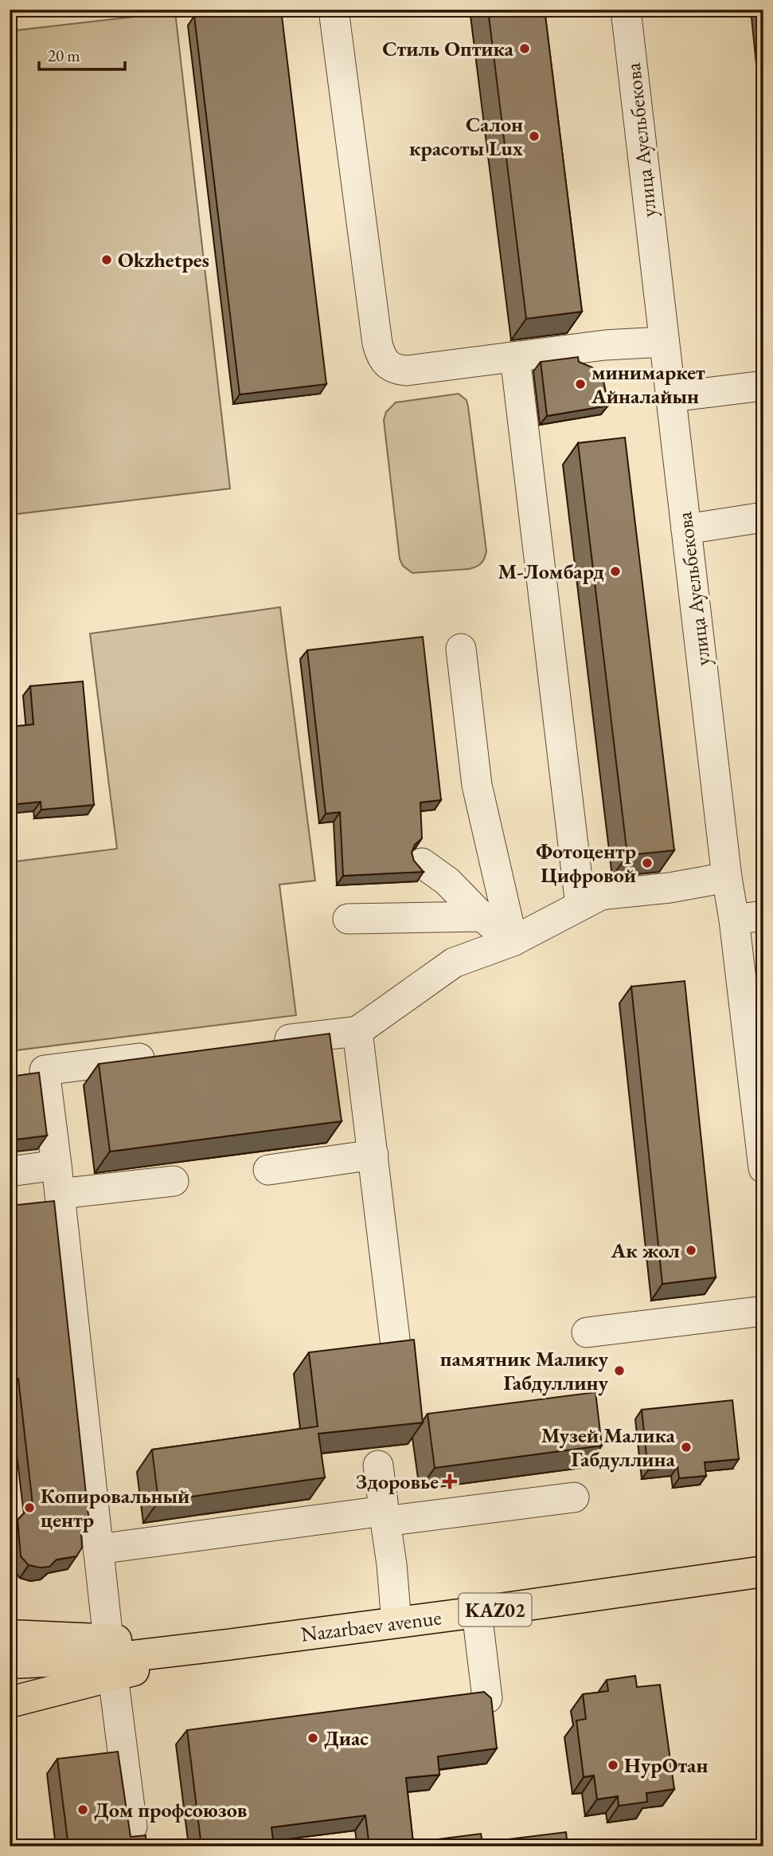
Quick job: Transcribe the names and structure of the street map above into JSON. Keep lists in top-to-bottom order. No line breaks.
{"streets":{"highway":["KАZ02","Nazarbaev avenue"],"street":["улица Ауельбекова"]},"places":{"other":["Стиль Оптика","Салон красоты Lux","Okzhetpes","минимаркет Айналайын","М-Ломбард","Фотоцентр Цифровой","Ак жол","памятник Малику Габдуллину","Музей Малика Габдуллина","Копировальный центр","Диас","НурОтан","Дом профсоюзов"],"health":["Здоровье"]},"scale_bar":"20 m"}
